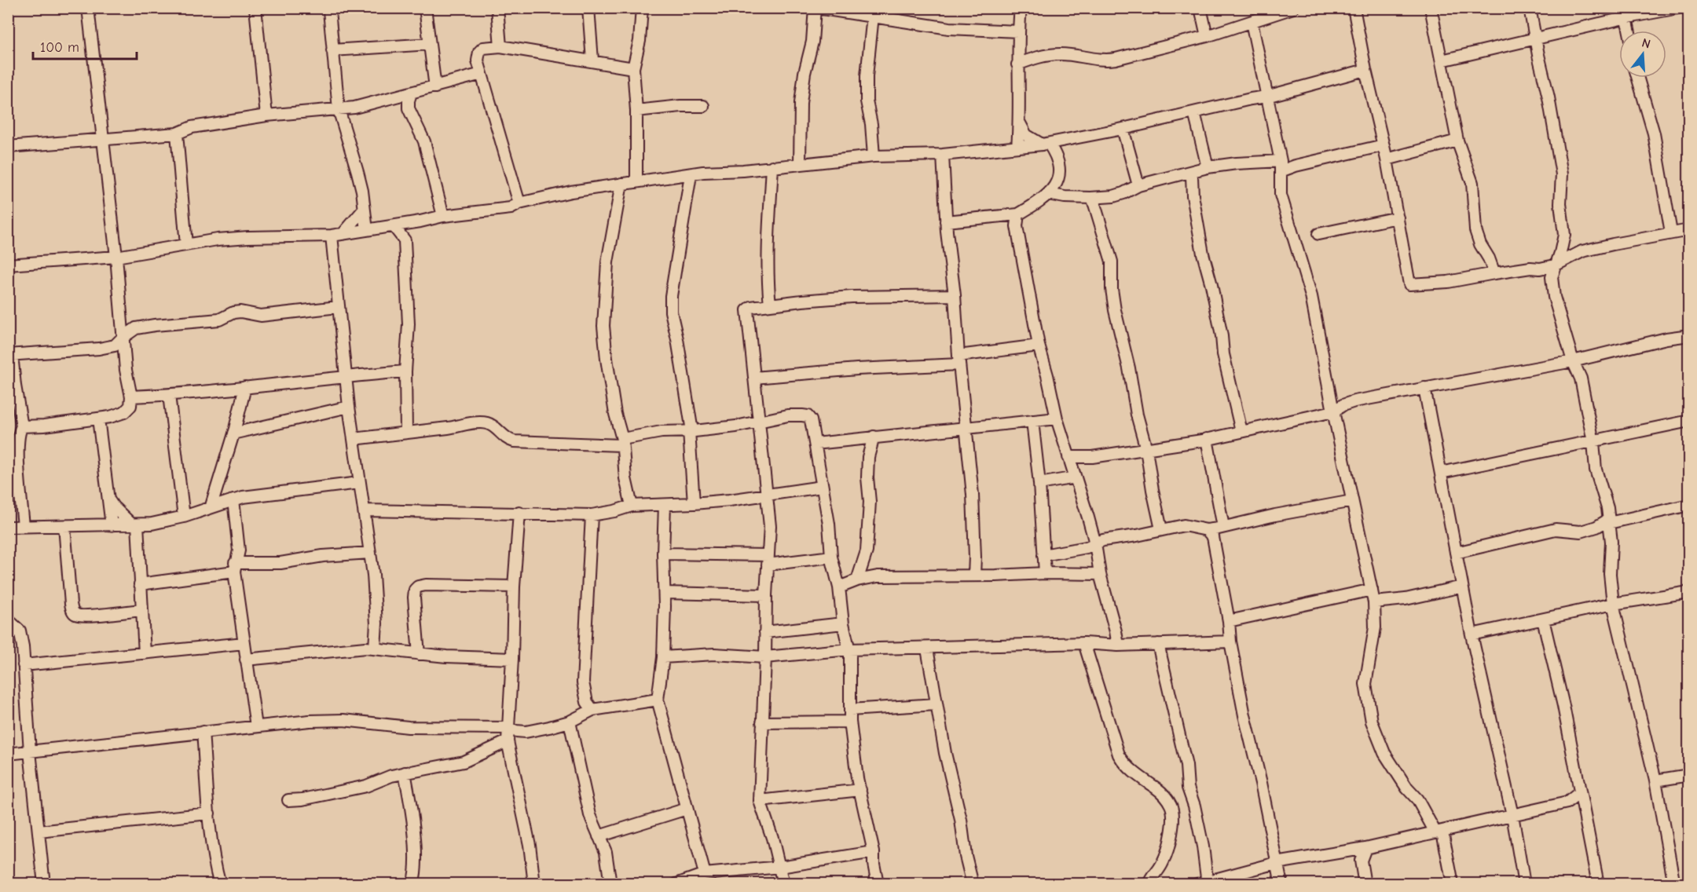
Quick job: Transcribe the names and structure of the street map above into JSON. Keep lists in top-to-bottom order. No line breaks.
{"scale_bar":"100 m","north":"top"}
